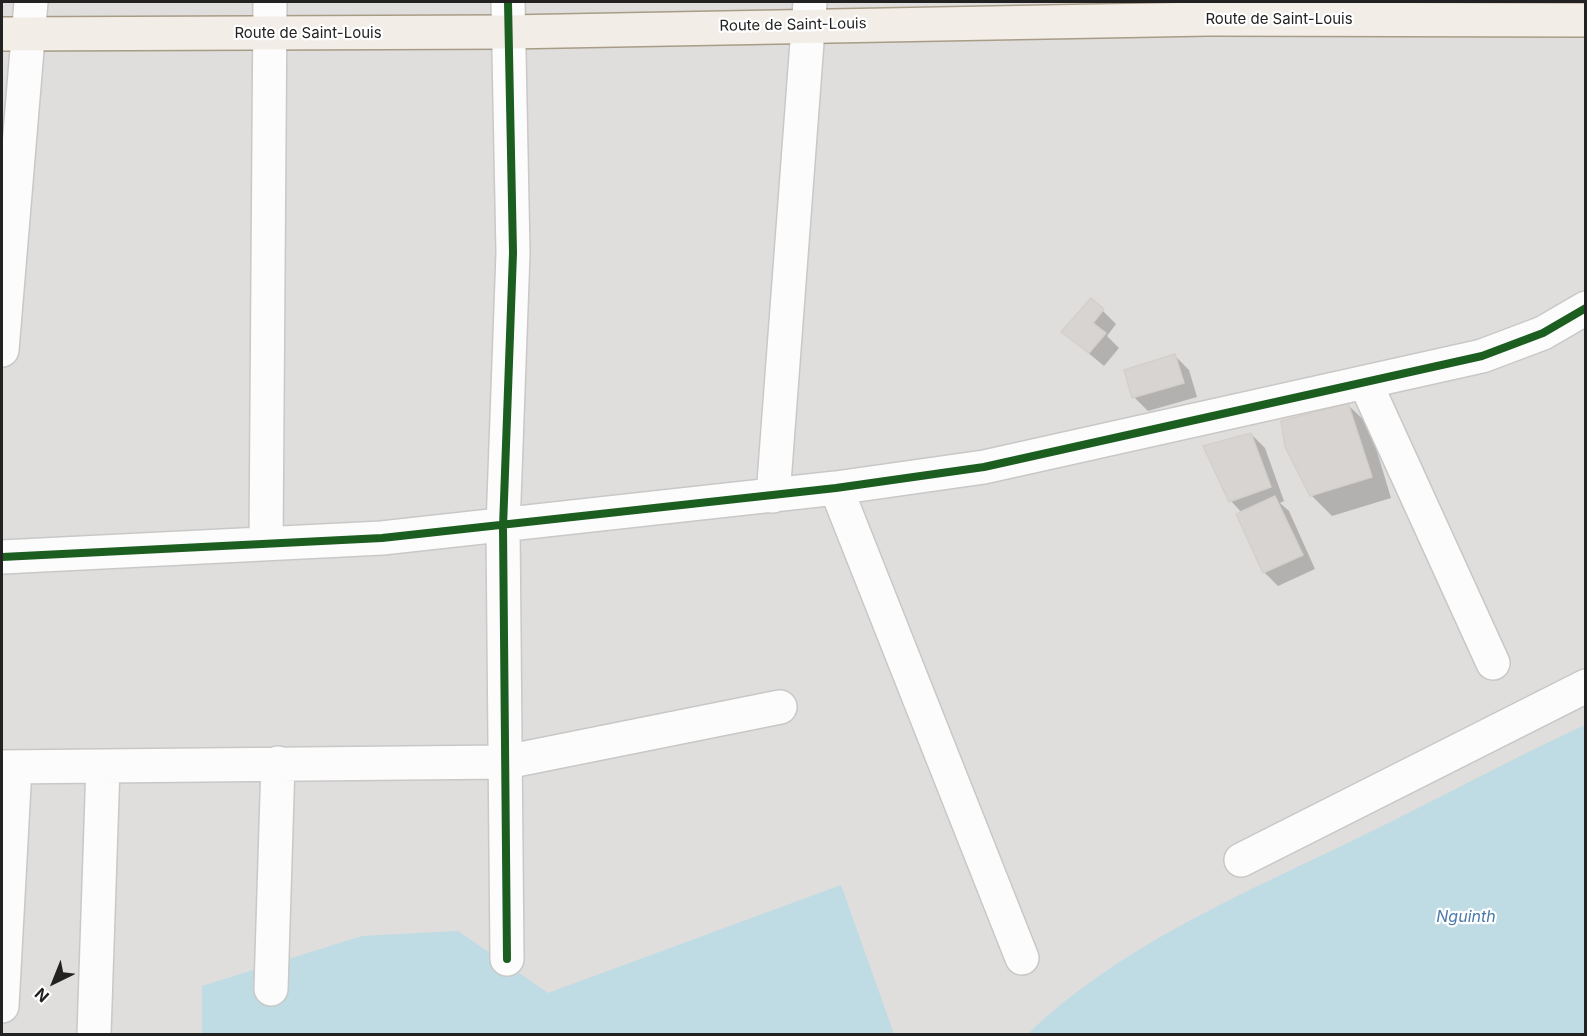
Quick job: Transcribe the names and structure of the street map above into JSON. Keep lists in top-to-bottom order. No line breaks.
{"streets":{"main road":["Route de Saint-Louis"]},"water":["Nguinth"],"north":"bottom left"}
